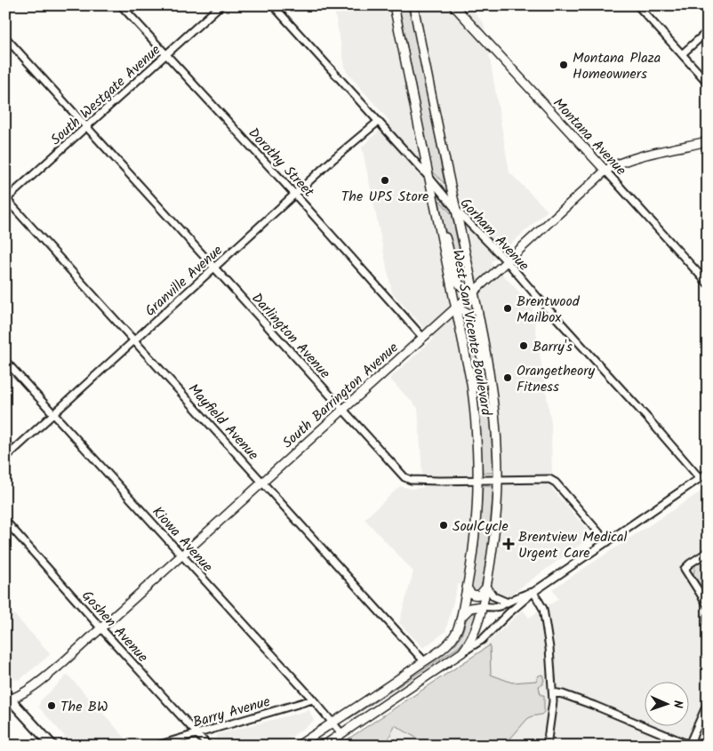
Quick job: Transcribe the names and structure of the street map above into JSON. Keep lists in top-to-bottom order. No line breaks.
{"streets":{"main road":["Montana Avenue","West San Vicente Boulevard","South Barrington Avenue"],"street":["South Westgate Avenue","Dorothy Street","Gorham Avenue","Granville Avenue","Darlington Avenue","Mayfield Avenue","Kiowa Avenue","Goshen Avenue","Barry Avenue"]},"crossings":[["South Westgate Avenue","Dorothy Street"],["South Westgate Avenue","Darlington Avenue"],["South Westgate Avenue","Mayfield Avenue"],["Montana Avenue","South Barrington Avenue"],["Dorothy Street","Granville Avenue"],["Dorothy Street","South Barrington Avenue"],["Gorham Avenue","Granville Avenue"],["Gorham Avenue","West San Vicente Boulevard"],["Gorham Avenue","South Barrington Avenue"],["Granville Avenue","Darlington Avenue"],["Granville Avenue","Mayfield Avenue"],["Granville Avenue","Kiowa Avenue"],["West San Vicente Boulevard","Darlington Avenue"],["West San Vicente Boulevard","South Barrington Avenue"],["West San Vicente Boulevard","Mayfield Avenue"],["West San Vicente Boulevard","Kiowa Avenue"],["Darlington Avenue","South Barrington Avenue"],["South Barrington Avenue","Mayfield Avenue"],["South Barrington Avenue","Kiowa Avenue"],["South Barrington Avenue","Goshen Avenue"],["Kiowa Avenue","Barry Avenue"],["Goshen Avenue","Barry Avenue"]],"places":{"other":["Montana Plaza Homeowners","The UPS Store","Brentwood Mailbox","Barry's","Orangetheory Fitness","SoulCycle","The BW"],"health":["Brentview Medical Urgent Care"]},"north":"right"}
